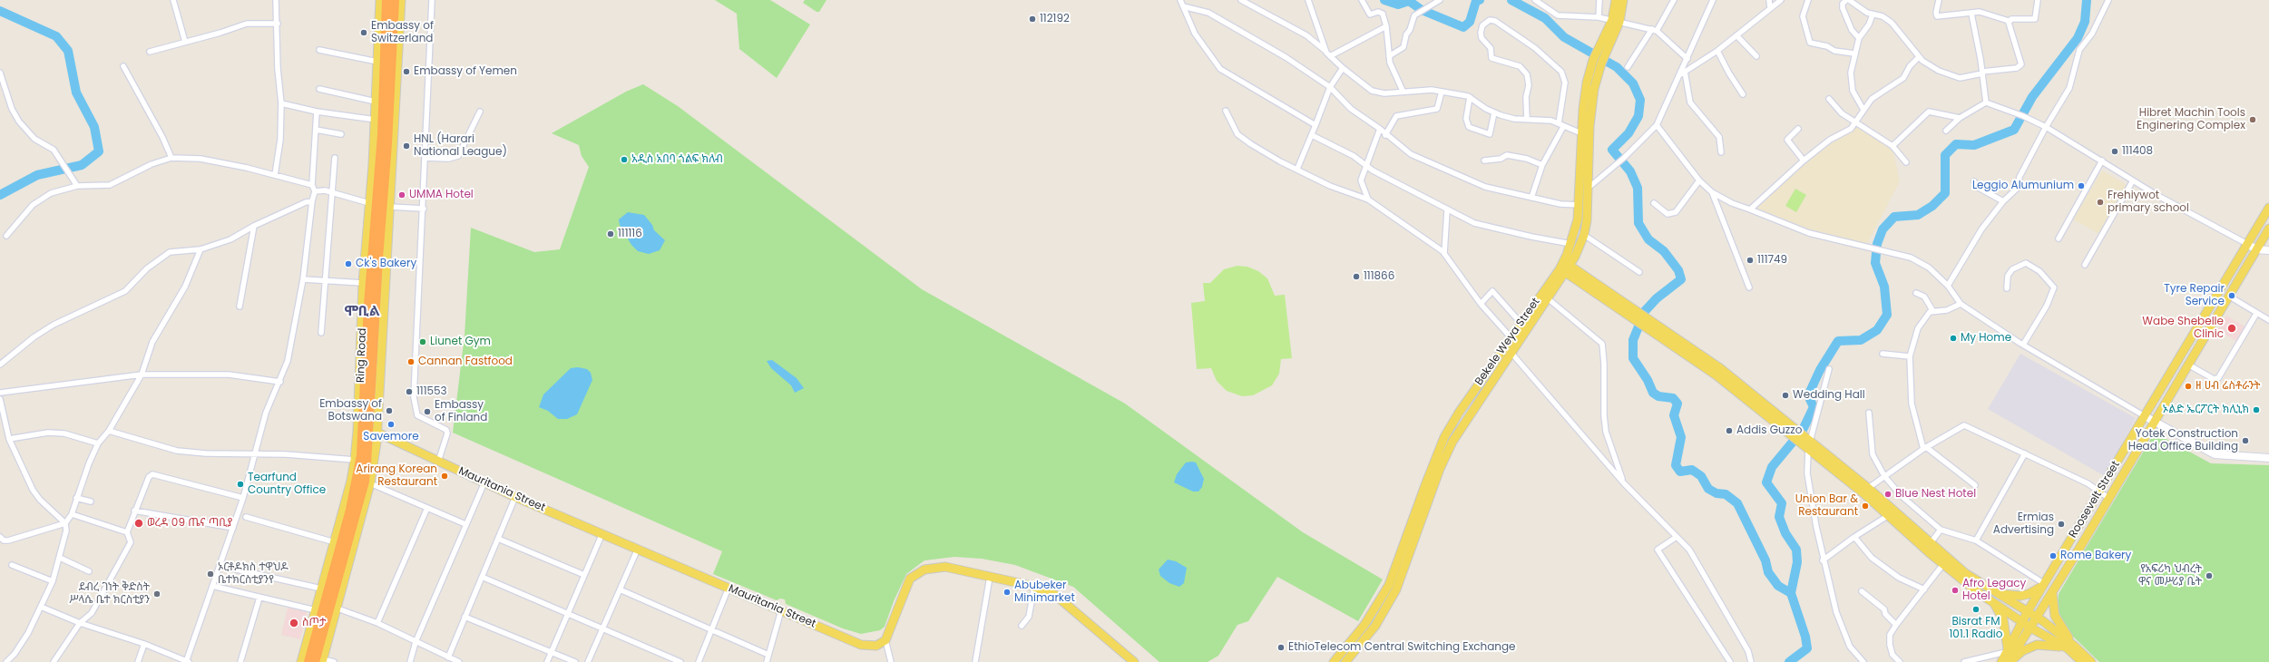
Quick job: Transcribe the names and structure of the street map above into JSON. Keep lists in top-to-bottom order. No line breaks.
{"streets":{"highway":["Ring Road"],"main road":["Bekele Weya Street","Mauritania Street","Roosevelt Street"]},"crossings":[["Ring Road","Mauritania Street"]],"districts":["ሞቢል"],"places":["112192","Embassy of Switzerland","Embassy of Yemen","Hibret Machin Tools Enginering Complex","HNL (Harari National League)","111408","አዲስ አበባ ጎልፍ ክለብ","Leggio Alumunium","UMMA Hotel","Frehiywot primary school","111116","111749","Ck's Bakery","111866","Tyre Repair Service","Wabe Shebelle Clinic","My Home","Liunet Gym","Cannan Fastfood","ዘ ሀብ ሬስቶራንት","111553","Wedding Hall","ኦልድ ኤርፖርት ክሊኒክ","Embassy of Botswana","Embassy of Finland","Savemore","Addis Guzzo","Yotek Construction Head Office Building","Arirang Korean Restaurant","Tearfund Country Office","Blue Nest Hotel","Union Bar & Restaurant","ወረዳ 09 ጤና ጣቢያ","Ermias Advertising","Rome Bakery","ኦርቶዶክስ ተዋህዶ ቤተክርስቲያንየ","የአፍሪካ ህብረት ዋና መሥሪያ ቤት","Afro Legacy Hotel","Abubeker Minimarket","ደብረ ገነት ቅድስት ሥላሴ ቤተ ክርስቲያን","Bisrat FM 101.1 Radio","ስጦታ","EthioTelecom Central Switching Exchange"]}
